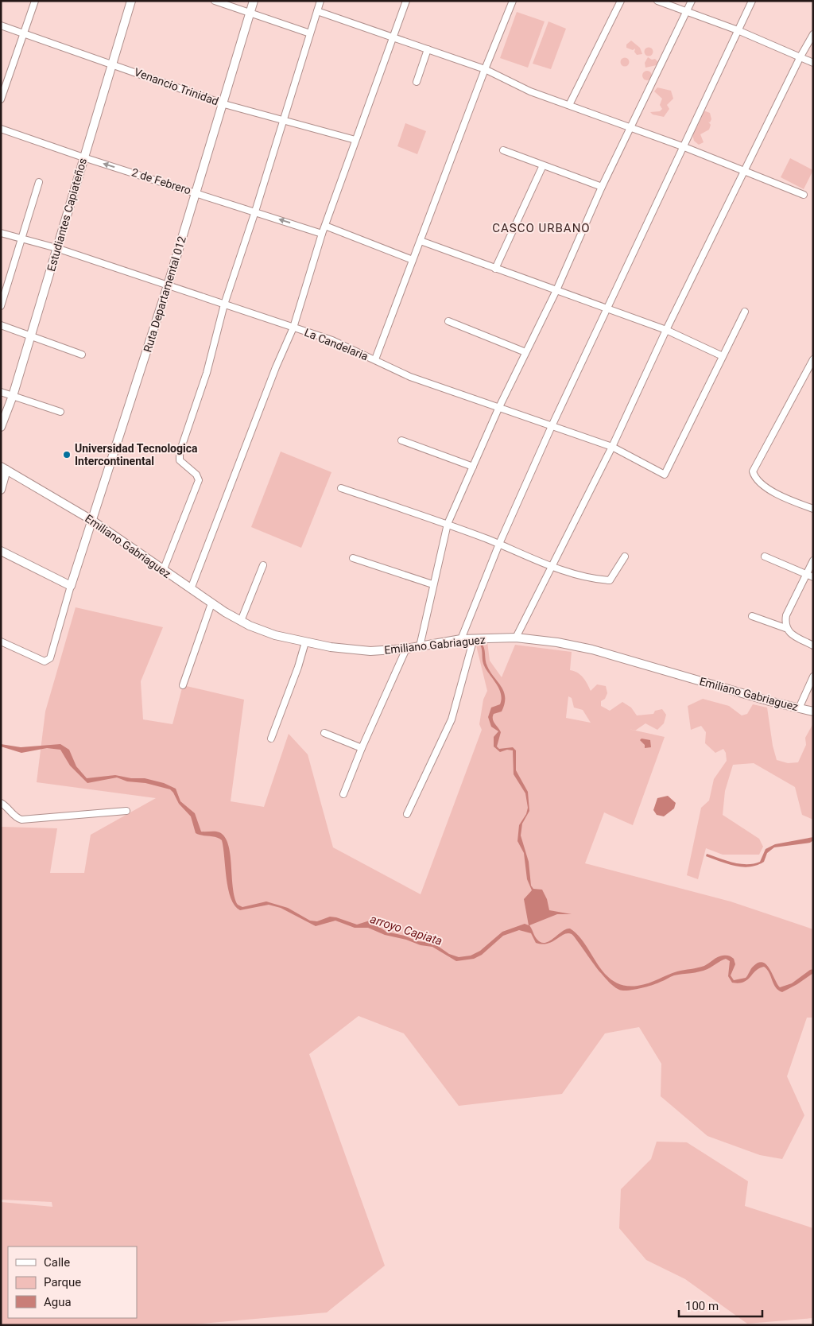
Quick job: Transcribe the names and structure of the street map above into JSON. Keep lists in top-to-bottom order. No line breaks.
{"streets":{"main road":["Estudiantes Capiateños","Ruta Departamental 012","Emiliano Gabriaguez"],"street":["Venancio Trinidad","2 de Febrero","La Candelaria"]},"crossings":[["Venancio Trinidad","Estudiantes Capiateños"],["Venancio Trinidad","Ruta Departamental 012"],["2 de Febrero","Estudiantes Capiateños"],["2 de Febrero","Ruta Departamental 012"],["Estudiantes Capiateños","La Candelaria"],["Ruta Departamental 012","La Candelaria"],["Ruta Departamental 012","Emiliano Gabriaguez"]],"one_way":["2 de Febrero"],"districts":["CASCO URBANO"],"water":["arroyo Capiata"],"places":["Universidad Tecnologica Intercontinental"],"legend":["Calle","Parque","Agua"],"scale_bar":"100 m"}
